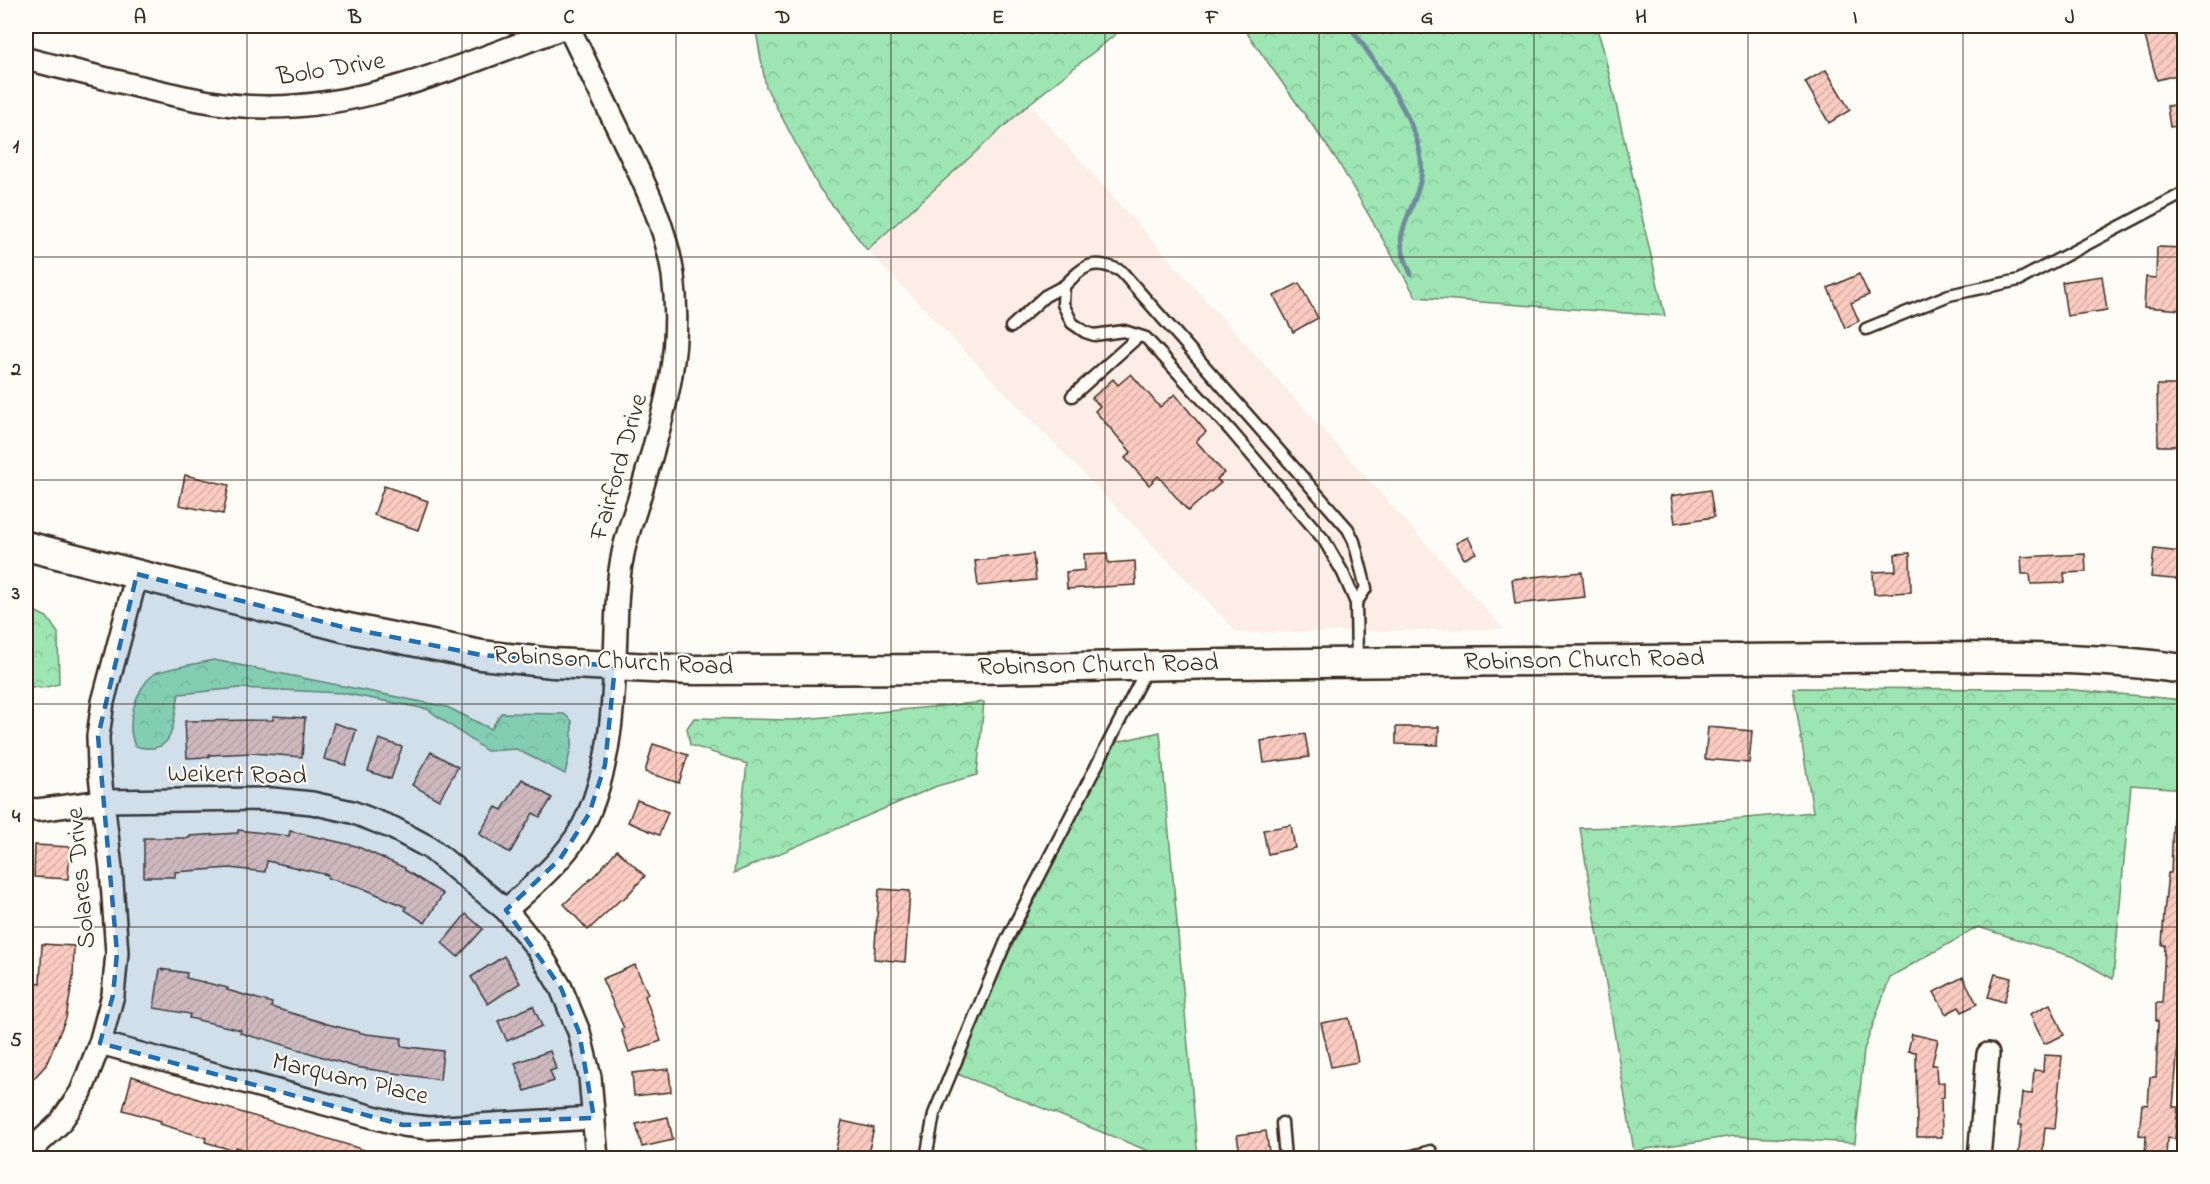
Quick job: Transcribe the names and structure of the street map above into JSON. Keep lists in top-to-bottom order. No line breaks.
{"streets":{"street":["Bolo Drive","Fairford Drive","Robinson Church Road","Weikert Road","Solares Drive","Marquam Place"]},"crossings":[["Bolo Drive","Fairford Drive"],["Fairford Drive","Robinson Church Road"],["Fairford Drive","Weikert Road"],["Robinson Church Road","Solares Drive"],["Weikert Road","Solares Drive"],["Weikert Road","Marquam Place"],["Solares Drive","Marquam Place"]],"grid":{"columns":["A","B","C","D","E","F","G","H","I","J"],"rows":["1","2","3","4","5"]}}
